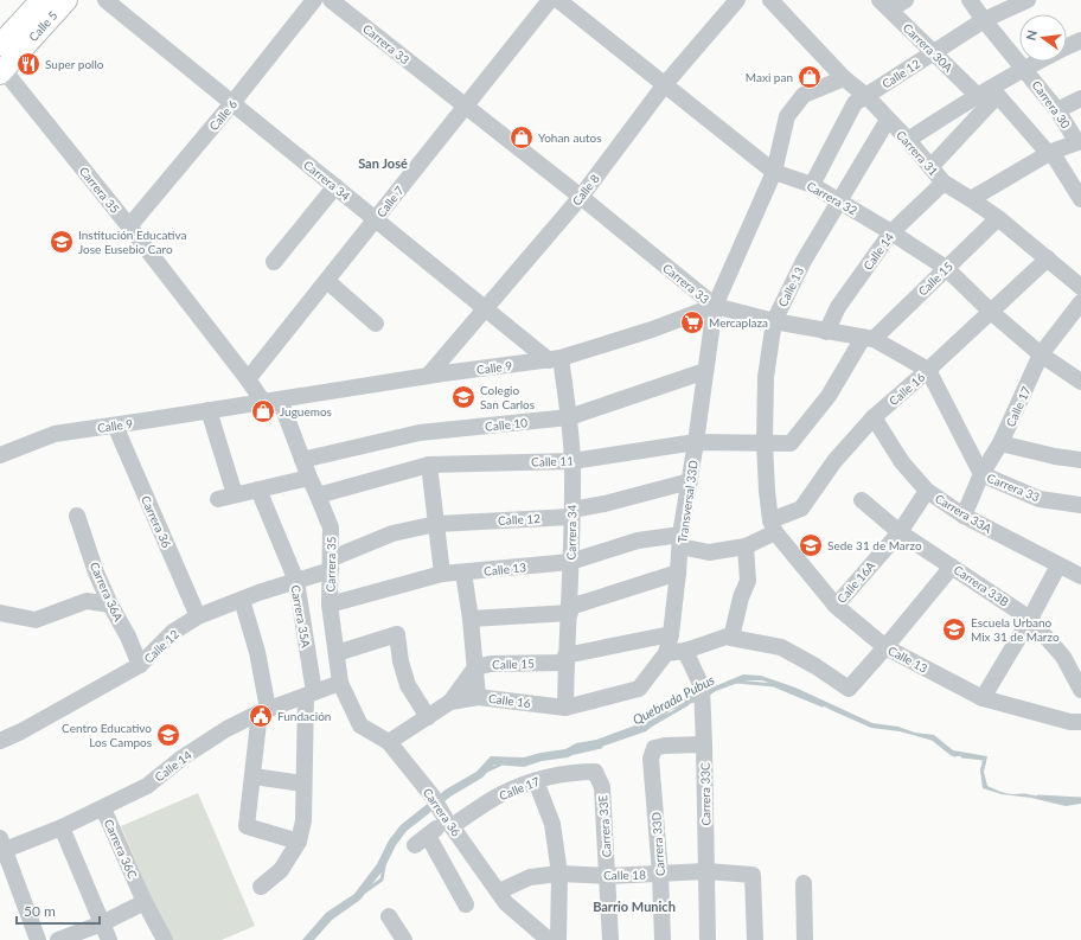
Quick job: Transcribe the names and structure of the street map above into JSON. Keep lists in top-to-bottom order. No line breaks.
{"streets":{"main road":["Calle 5"],"street":["Carrera 33","Carrera 30A","Calle 12","Carrera 30","Calle 6","Carrera 31","Carrera 34","Carrera 35","Calle 8","Carrera 32","Calle 7","Calle 14","Calle 15","Calle 13","Calle 9","Calle 16","Calle 17","Calle 10","Calle 11","Transversal 33D","Carrera 33A","Carrera 36","Calle 16A","Carrera 33B","Carrera 36A","Carrera 35A","Carrera 33C","Carrera 33E","Carrera 33D","Carrera 36C","Calle 18"]},"crossings":[["Calle 5","Carrera 35"],["Carrera 33","Calle 8"],["Carrera 33","Calle 7"],["Carrera 33","Calle 14"],["Carrera 33","Calle 15"],["Carrera 33","Calle 13"],["Carrera 33","Calle 9"],["Carrera 33","Calle 16"],["Carrera 33","Calle 17"],["Carrera 33","Transversal 33D"],["Carrera 30A","Calle 12"],["Calle 12","Carrera 30"],["Calle 12","Carrera 31"],["Calle 12","Carrera 34"],["Calle 12","Carrera 35"],["Calle 12","Carrera 32"],["Calle 12","Transversal 33D"],["Calle 12","Carrera 36"],["Calle 12","Carrera 36A"],["Calle 12","Carrera 35A"],["Calle 6","Carrera 34"],["Calle 6","Carrera 35"],["Carrera 31","Calle 14"],["Carrera 31","Calle 15"],["Carrera 31","Calle 13"],["Carrera 31","Calle 16"],["Carrera 34","Calle 8"],["Carrera 34","Calle 7"],["Carrera 34","Calle 15"],["Carrera 34","Calle 13"],["Carrera 34","Calle 9"],["Carrera 34","Calle 16"],["Carrera 34","Calle 10"],["Carrera 34","Calle 11"],["Carrera 35","Calle 7"],["Carrera 35","Calle 14"],["Carrera 35","Calle 13"],["Carrera 35","Calle 9"],["Carrera 35","Calle 10"],["Carrera 35","Calle 11"],["Carrera 35","Carrera 36"],["Calle 8","Carrera 32"],["Calle 8","Calle 9"],["Carrera 32","Calle 14"],["Carrera 32","Calle 15"],["Carrera 32","Calle 13"],["Carrera 32","Calle 16"],["Carrera 32","Calle 17"],["Calle 14","Carrera 36"],["Calle 14","Carrera 35A"],["Calle 14","Carrera 36C"],["Calle 15","Calle 16"],["Calle 15","Calle 11"],["Calle 15","Transversal 33D"],["Calle 13","Calle 16"],["Calle 13","Calle 11"],["Calle 13","Transversal 33D"],["Calle 13","Calle 16A"],["Calle 9","Transversal 33D"],["Calle 9","Carrera 36"],["Calle 16","Transversal 33D"],["Calle 16","Carrera 33A"],["Calle 16","Carrera 36"],["Calle 17","Carrera 33A"],["Calle 17","Carrera 36"],["Calle 17","Carrera 33E"],["Calle 10","Transversal 33D"],["Calle 11","Transversal 33D"],["Carrera 33A","Calle 16A"],["Carrera 36","Calle 18"],["Calle 16A","Carrera 33B"],["Carrera 33C","Carrera 33D"],["Carrera 33C","Calle 18"],["Carrera 33E","Calle 18"],["Carrera 33D","Calle 18"]],"districts":["San José","Barrio Munich"],"water":["Quebrada Pubus"],"places":{"restaurant":["Super pollo"],"shop":["Maxi pan","Yohan autos","Juguemos"],"school or university":["Institución Educativa Jose Eusebio Caro","Colegio San Carlos","Sede 31 de Marzo","Escuela Urbano Mix 31 de Marzo","Centro Educativo Los Campos"],"supermarket":["Mercaplaza"],"public building":["Fundación"]},"scale_bar":"50 m","north":"left"}
